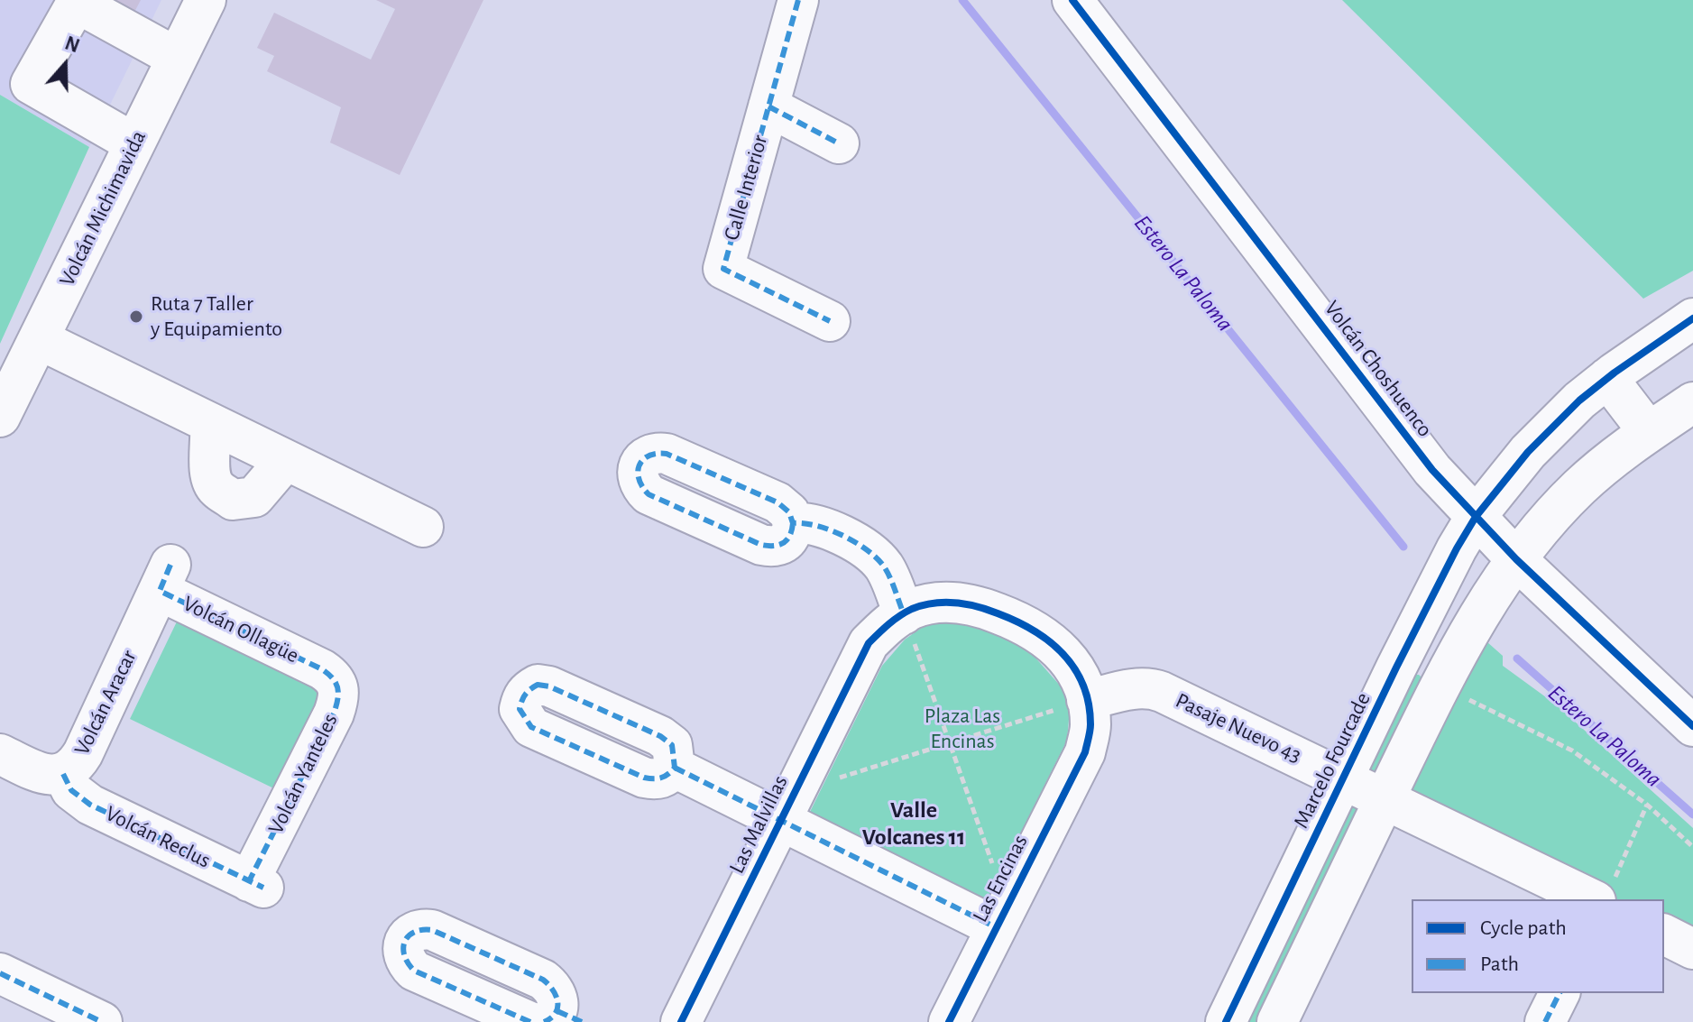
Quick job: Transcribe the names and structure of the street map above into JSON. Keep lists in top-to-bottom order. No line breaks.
{"streets":{"street":["Calle Interior","Volcán Michimavida","Volcán Choshuenco","Volcán Ollagüe","Volcán Aracar","Pasaje Nuevo 43","Marcelo Fourcade","Volcán Yanteles","Las Malvillas","Volcán Reclus","Las Encinas"]},"crossings":[["Volcán Choshuenco","Marcelo Fourcade"],["Volcán Ollagüe","Volcán Aracar"],["Volcán Ollagüe","Volcán Yanteles"],["Volcán Aracar","Volcán Reclus"],["Pasaje Nuevo 43","Marcelo Fourcade"],["Pasaje Nuevo 43","Las Encinas"],["Volcán Yanteles","Volcán Reclus"]],"districts":["Valle Volcanes 11"],"water":["Estero La Paloma"],"parks":["Plaza Las Encinas"],"places":["Ruta 7 Taller y Equipamiento"],"legend":["Cycle path","Path"],"north":"top"}
